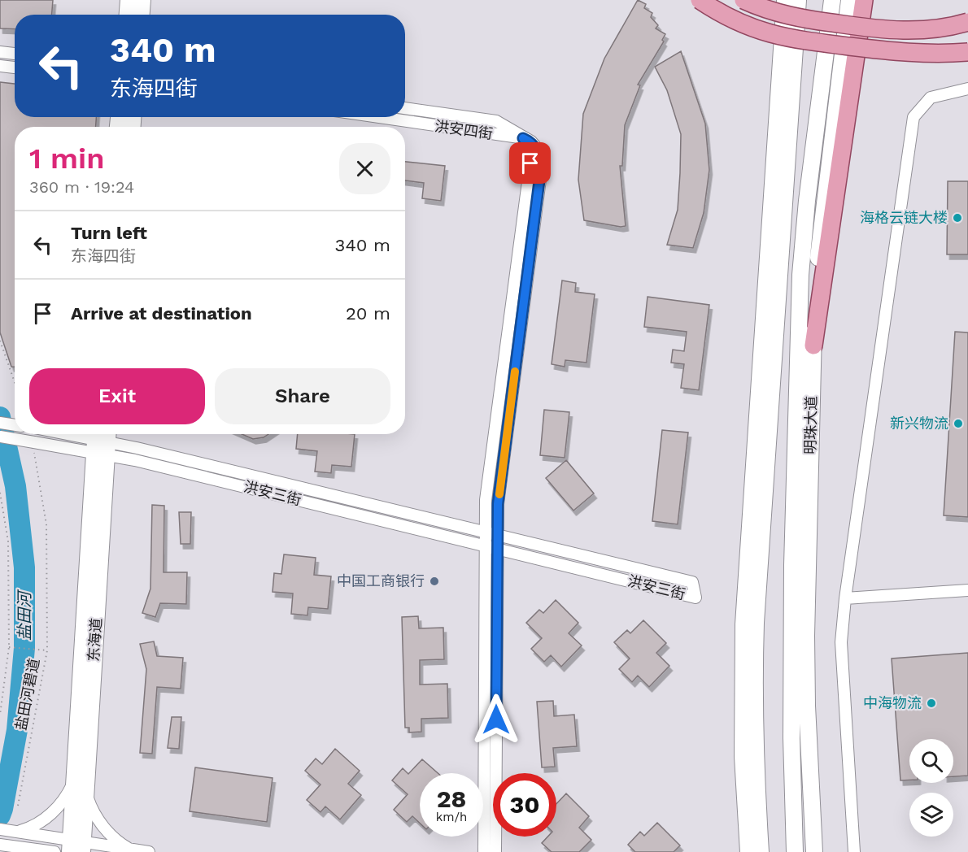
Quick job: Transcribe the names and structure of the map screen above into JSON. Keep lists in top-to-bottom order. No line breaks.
{"streets":{"street":["洪安四街","明珠大道","洪安三街","东海道"],"path":["盐田河碧道"]},"crossings":[["洪安三街","东海道"]],"water":["盐田河"],"places":["海格云链大楼","新兴物流","中国工商银行","中海物流"],"page":{"turn":["340 m","东海四街"],"heading":["1 min","360 m · 19:24"],"list":[{"name":"Turn left","note":"东海四街","value":"340 m"},{"name":"Arrive at destination","value":"20 m"}],"buttons":["Exit","Share"],"speed":"28 km/h","limit":"30"}}
